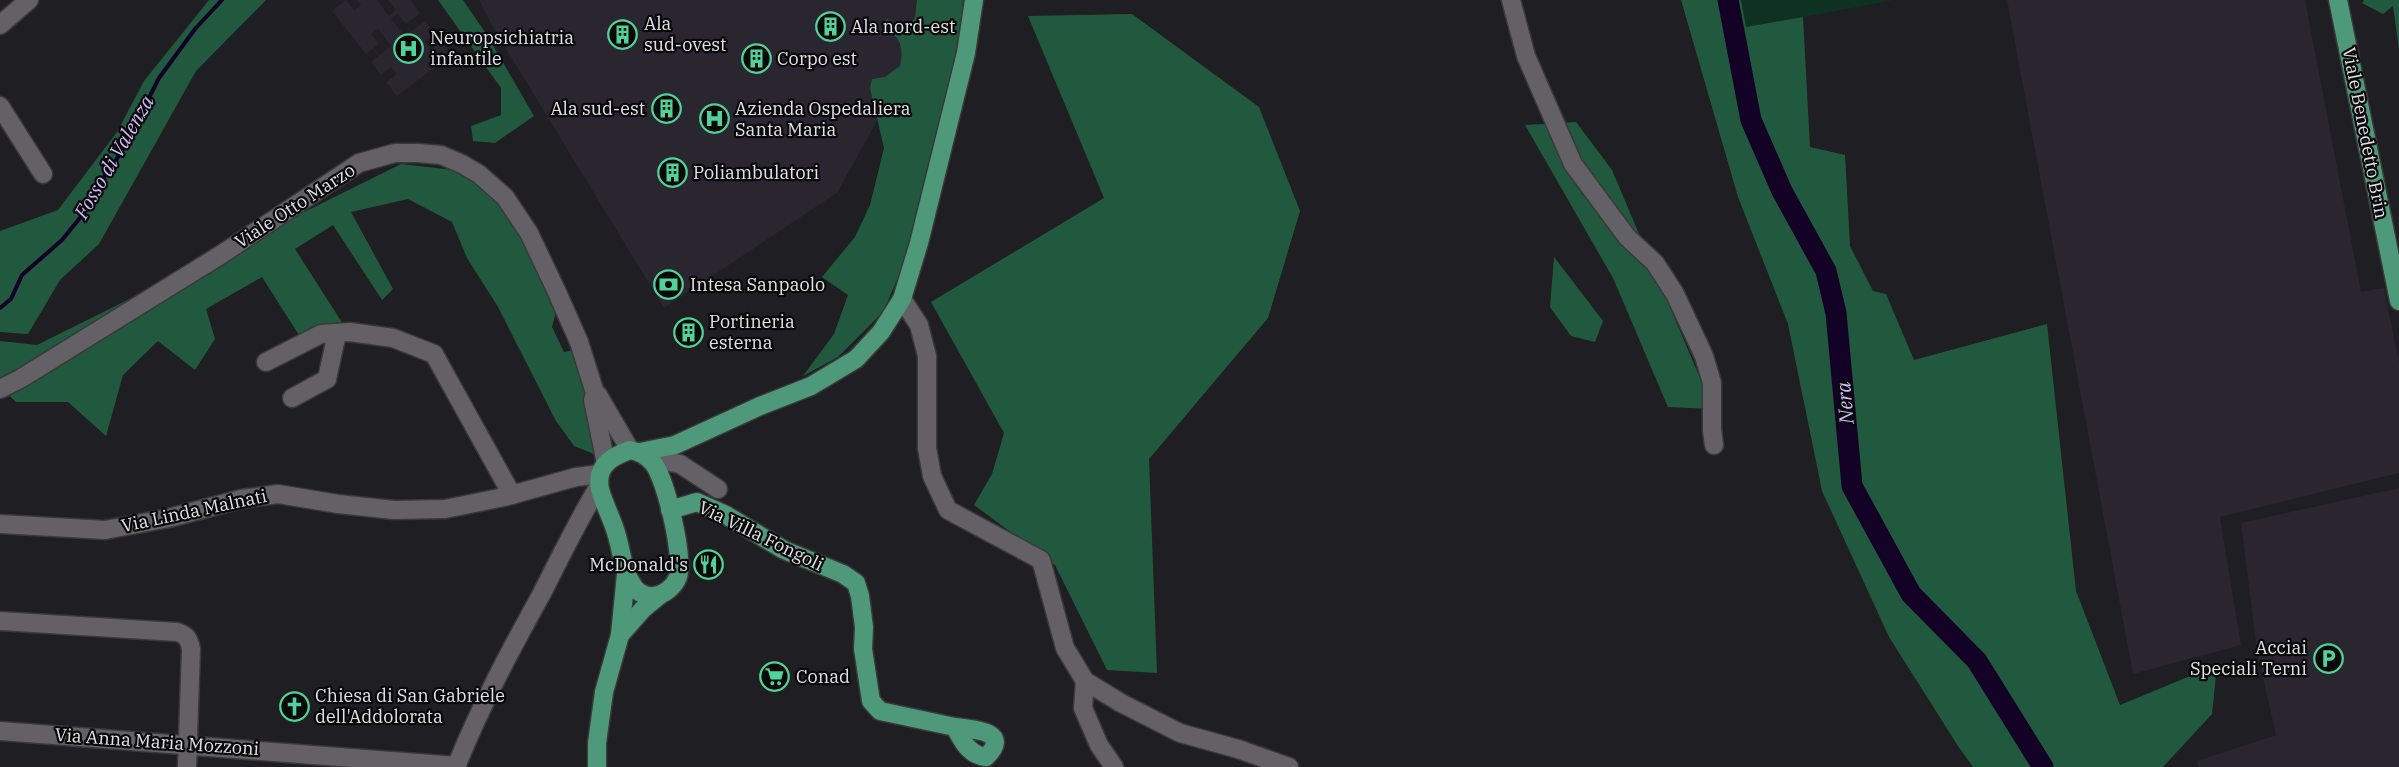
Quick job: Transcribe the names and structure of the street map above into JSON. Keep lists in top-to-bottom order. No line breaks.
{"streets":{"main road":["Viale Benedetto Brin","Via Villa Fongoli"],"street":["Viale Otto Marzo","Via Linda Malnati","Via Anna Maria Mozzoni"]},"crossings":[["Viale Otto Marzo","Via Linda Malnati"]],"water":["Fosso di Valenza","Nera"],"places":{"building":["Ala nord-est","Ala sud-ovest","Corpo est","Ala sud-est","Poliambulatori","Portineria esterna"],"hospital":["Neuropsichiatria infantile","Azienda Ospedaliera Santa Maria"],"bank":["Intesa Sanpaolo"],"restaurant":["McDonald's"],"parking":["Acciai Speciali Terni"],"supermarket":["Conad"],"church":["Chiesa di San Gabriele dell'Addolorata"]}}
